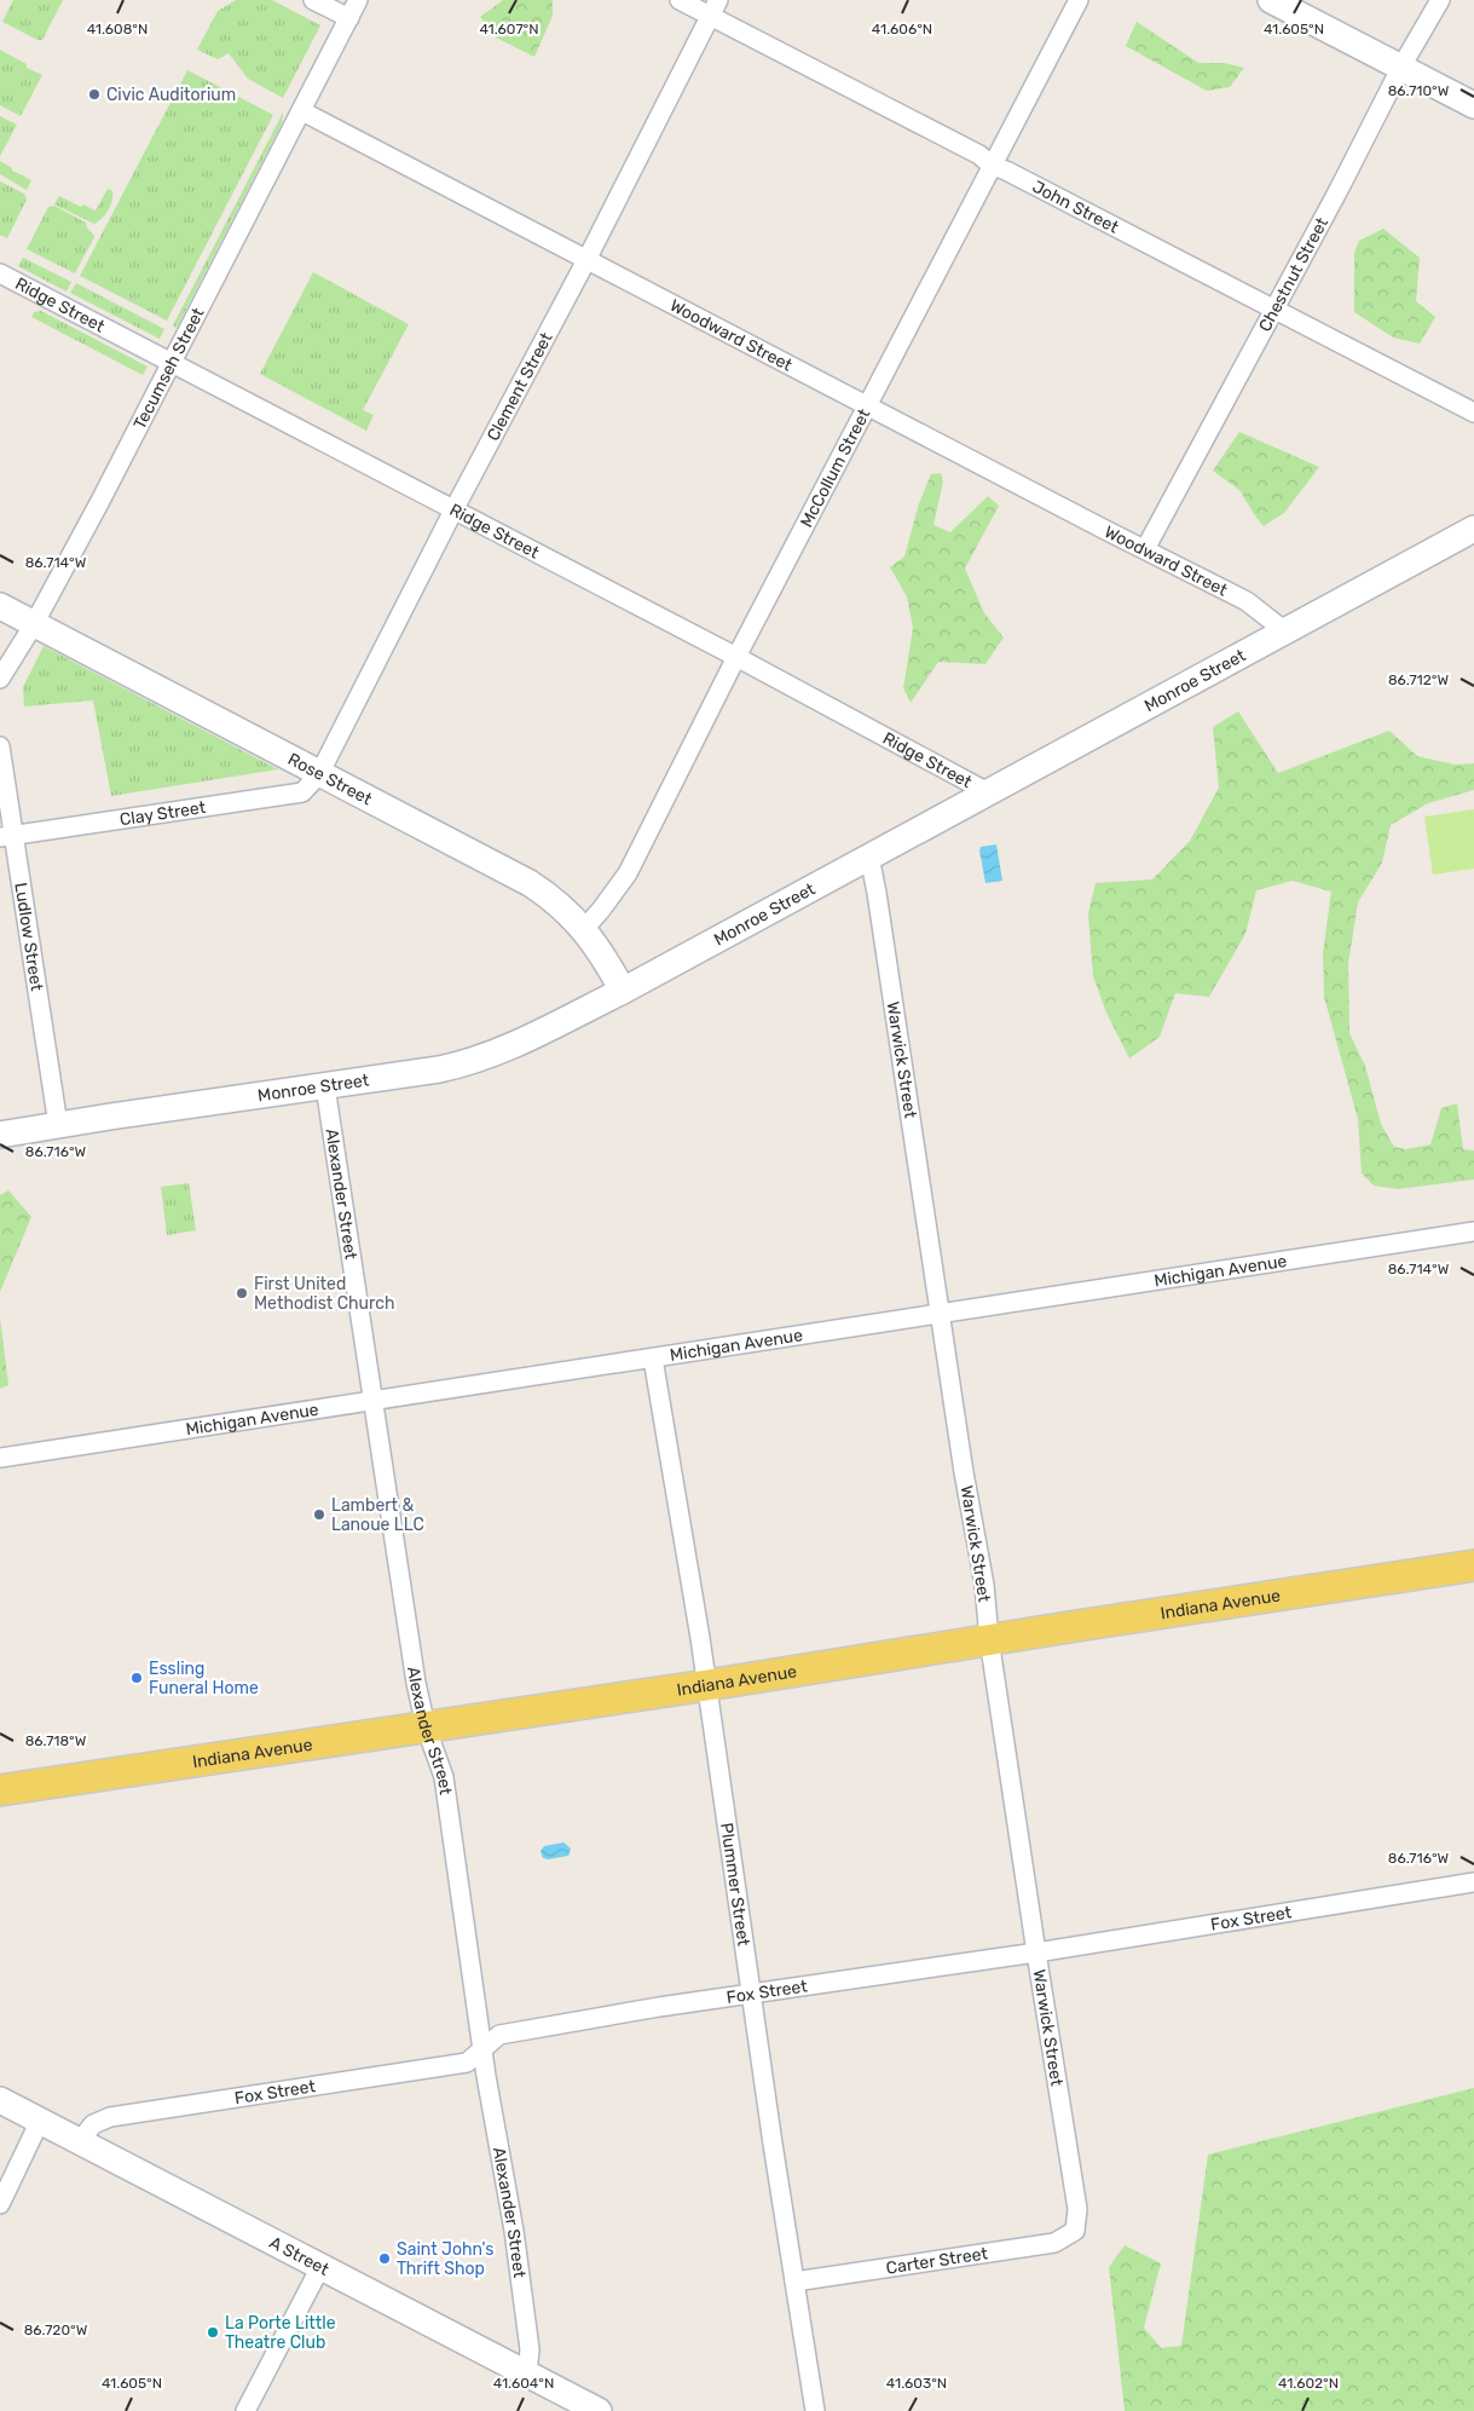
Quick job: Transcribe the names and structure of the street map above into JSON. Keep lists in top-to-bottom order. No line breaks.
{"streets":{"main road":["Indiana Avenue"],"street":["John Street","Chestnut Street","Ridge Street","Woodward Street","Tecumseh Street","Clement Street","McCollum Street","Monroe Street","Rose Street","Clay Street","Ludlow Street","Warwick Street","Alexander Street","Michigan Avenue","Plummer Street","Fox Street","A Street","Carter Street"]},"crossings":[["John Street","Chestnut Street"],["John Street","Clement Street"],["John Street","McCollum Street"],["Chestnut Street","Woodward Street"],["Ridge Street","Tecumseh Street"],["Ridge Street","Clement Street"],["Ridge Street","McCollum Street"],["Ridge Street","Monroe Street"],["Woodward Street","Tecumseh Street"],["Woodward Street","Clement Street"],["Woodward Street","McCollum Street"],["Woodward Street","Monroe Street"],["Tecumseh Street","Rose Street"],["Clement Street","Rose Street"],["Clement Street","Clay Street"],["McCollum Street","Rose Street"],["Monroe Street","Rose Street"],["Monroe Street","Ludlow Street"],["Monroe Street","Warwick Street"],["Monroe Street","Alexander Street"],["Rose Street","Clay Street"],["Clay Street","Ludlow Street"],["Warwick Street","Michigan Avenue"],["Warwick Street","Indiana Avenue"],["Warwick Street","Fox Street"],["Warwick Street","Carter Street"],["Alexander Street","Michigan Avenue"],["Alexander Street","Indiana Avenue"],["Alexander Street","Fox Street"],["Alexander Street","A Street"],["Michigan Avenue","Plummer Street"],["Indiana Avenue","Plummer Street"],["Plummer Street","Fox Street"],["Plummer Street","Carter Street"],["Fox Street","A Street"]],"places":["Civic Auditorium","First United Methodist Church","Lambert & Lanoue LLC","Essling Funeral Home","Saint John's Thrift Shop","La Porte Little Theatre Club"],"coordinates":["41.608°N","41.607°N","41.606°N","41.605°N","86.710°W","86.714°W","86.712°W","86.716°W","86.718°W","86.720°W","41.604°N","41.603°N","41.602°N"]}
